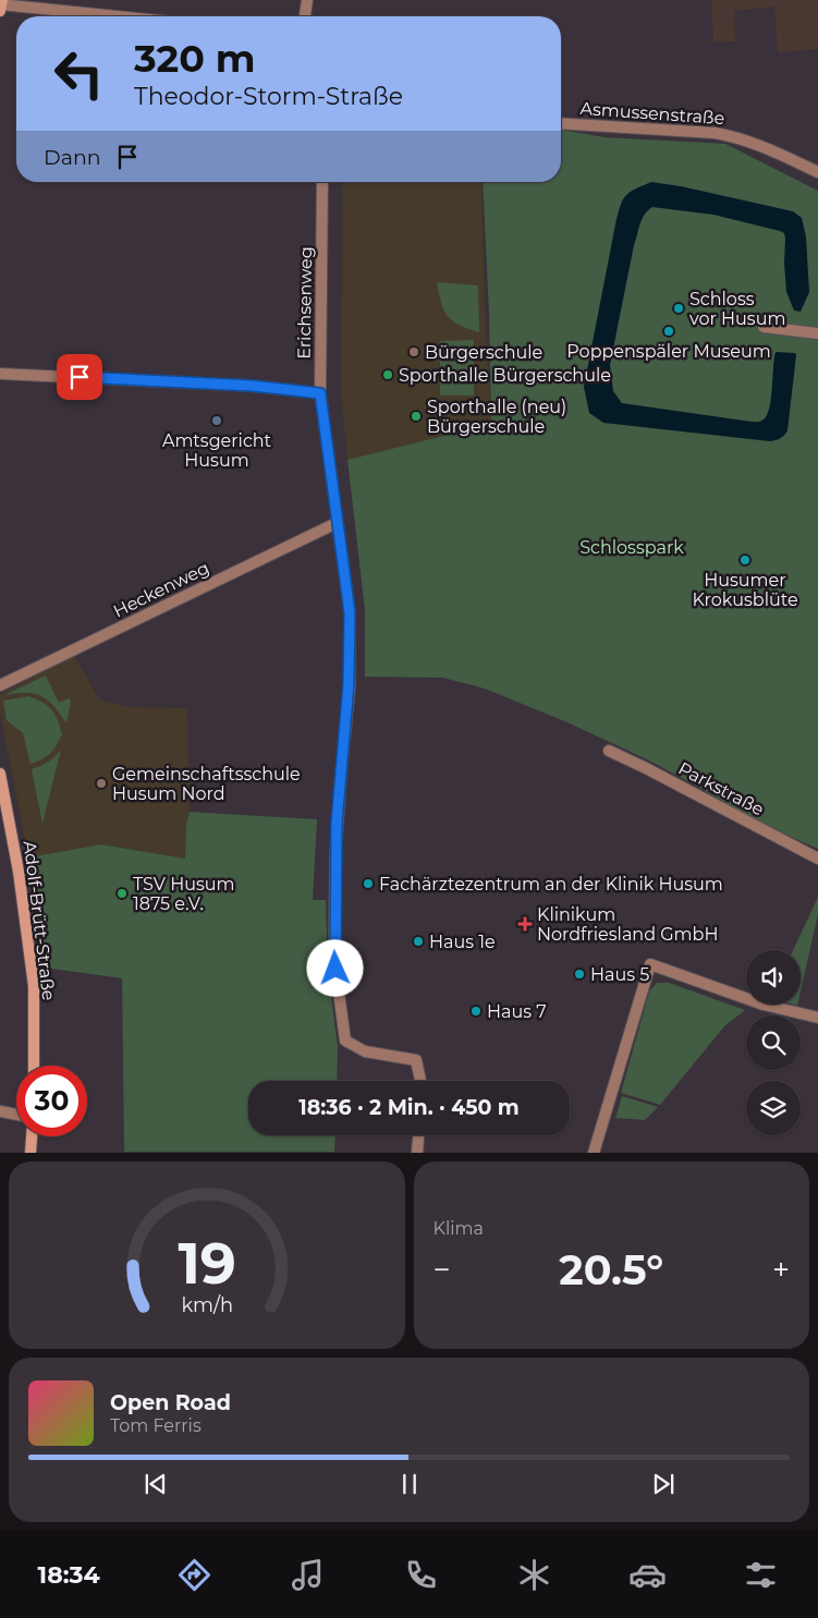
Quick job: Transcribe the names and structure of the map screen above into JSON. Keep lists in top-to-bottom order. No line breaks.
{"streets":{"main road":["Adolf-Brütt-Straße"],"street":["Asmussenstraße","Erichsenweg","Heckenweg","Parkstraße"]},"crossings":[["Erichsenweg","Heckenweg"]],"parks":["Schlosspark"],"places":{"other":["Schloss vor Husum","Poppenspäler Museum","Bürgerschule","Sporthalle Bürgerschule","Sporthalle (neu) Bürgerschule","Amtsgericht Husum","Husumer Krokusblüte","Gemeinschaftsschule Husum Nord","Fachärztezentrum an der Klinik Husum","TSV Husum 1875 e.V.","Haus 1e","Haus 5","Haus 7"],"health":["Klinikum Nordfriesland GmbH"]},"page":{"turn":["320 m","Theodor-Storm-Straße"],"then":"Dann","limit":"30","trip":"18:36 · 2 Min. · 450 m","tile":"Klima","heat":["−","20.5°","+"],"song":["Open Road","Tom Ferris"],"tabs":"18:34","gauge":["19","km/h"]}}
